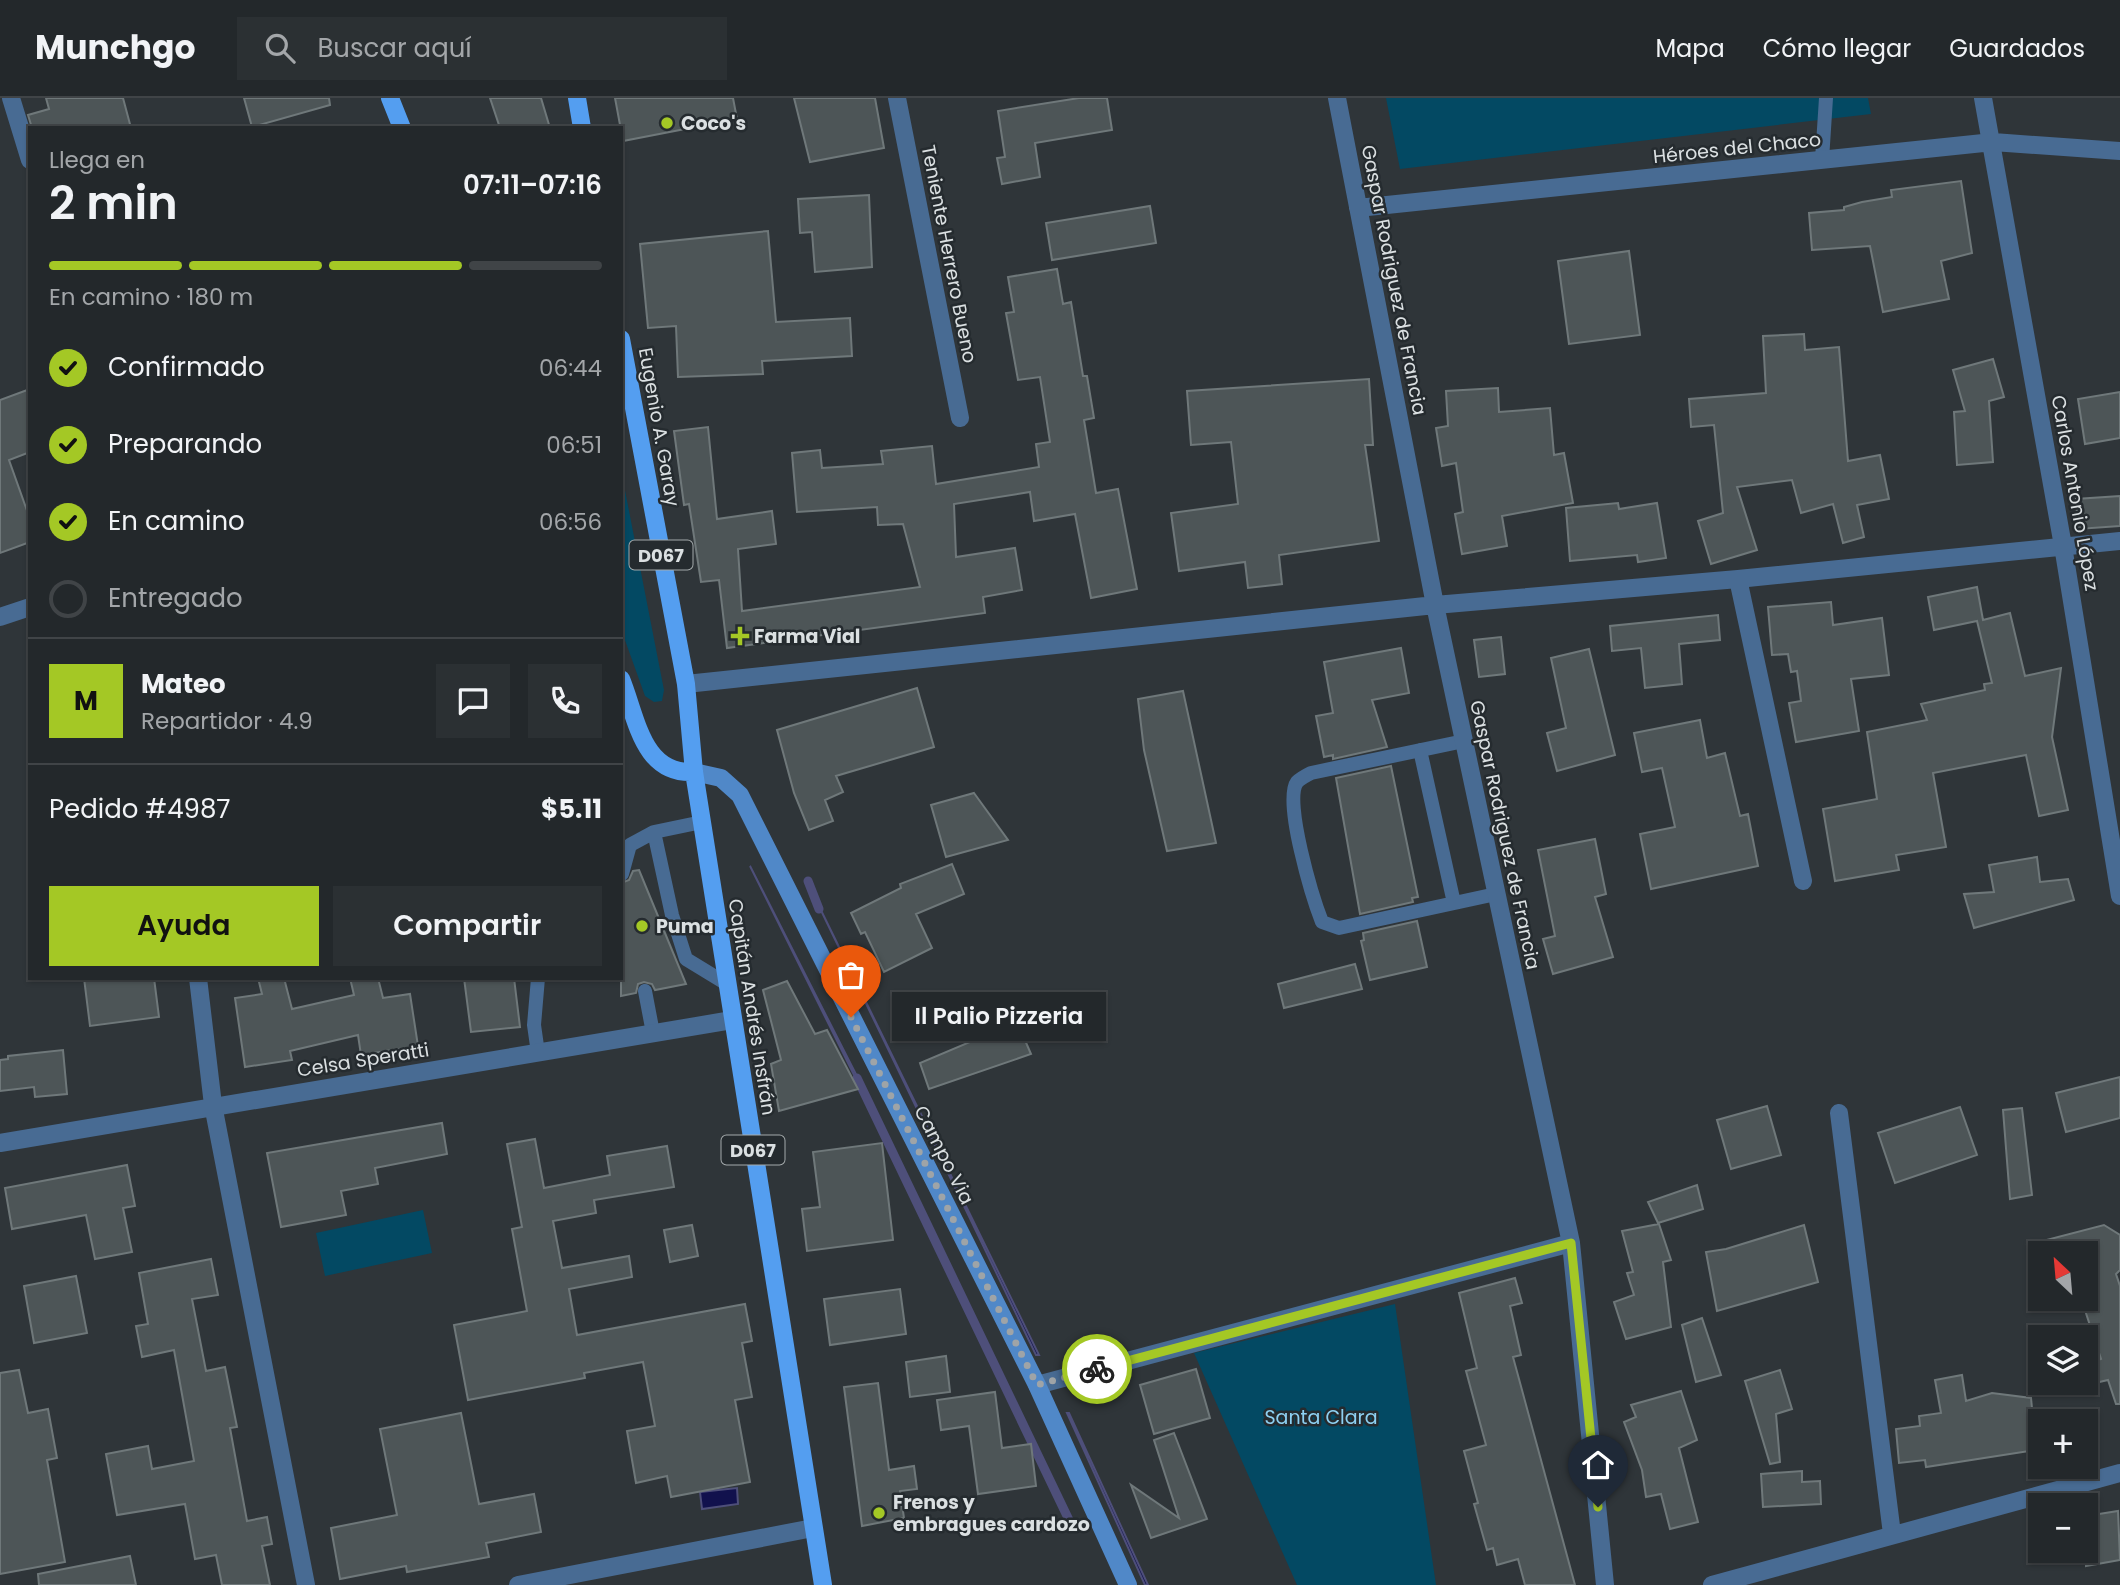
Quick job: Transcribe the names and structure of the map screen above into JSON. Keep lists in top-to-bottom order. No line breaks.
{"streets":{"main road":["Eugenio A. Garay","D067","Capitán Andrés Insfrán"],"street":["Héroes del Chaco","Teniente Herrero Bueno","Gaspar Rodriguez de Francia","Carlos Antonio López","Celsa Speratti","Campo Via"]},"crossings":[["Héroes del Chaco","Gaspar Rodriguez de Francia"],["Héroes del Chaco","Carlos Antonio López"],["Eugenio A. Garay","Capitán Andrés Insfrán"],["Eugenio A. Garay","Campo Via"],["Capitán Andrés Insfrán","Celsa Speratti"],["Capitán Andrés Insfrán","Campo Via"]],"parks":["Santa Clara"],"places":{"other":["Coco's","Puma","Il Palio Pizzeria","Frenos y embragues cardozo"],"health":["Farma Vial"]},"north":"top left","page":{"header":"Munchgo","search":"Buscar aquí","nav":["Mapa","Cómo llegar","Guardados"],"heading":["2 min","Llega en","07:11–07:16"],"panel":["Mateo","Repartidor · 4.9","Pedido #4987","$5.11"],"bar":"En camino · 180 m","list":[["Confirmado","06:44"],["Preparando","06:51"],["En camino","06:56"],"Entregado"],"round":"M","buttons":["Ayuda","Compartir"],"bubble":"Il Palio Pizzeria","map_buttons":["+","−"]}}
